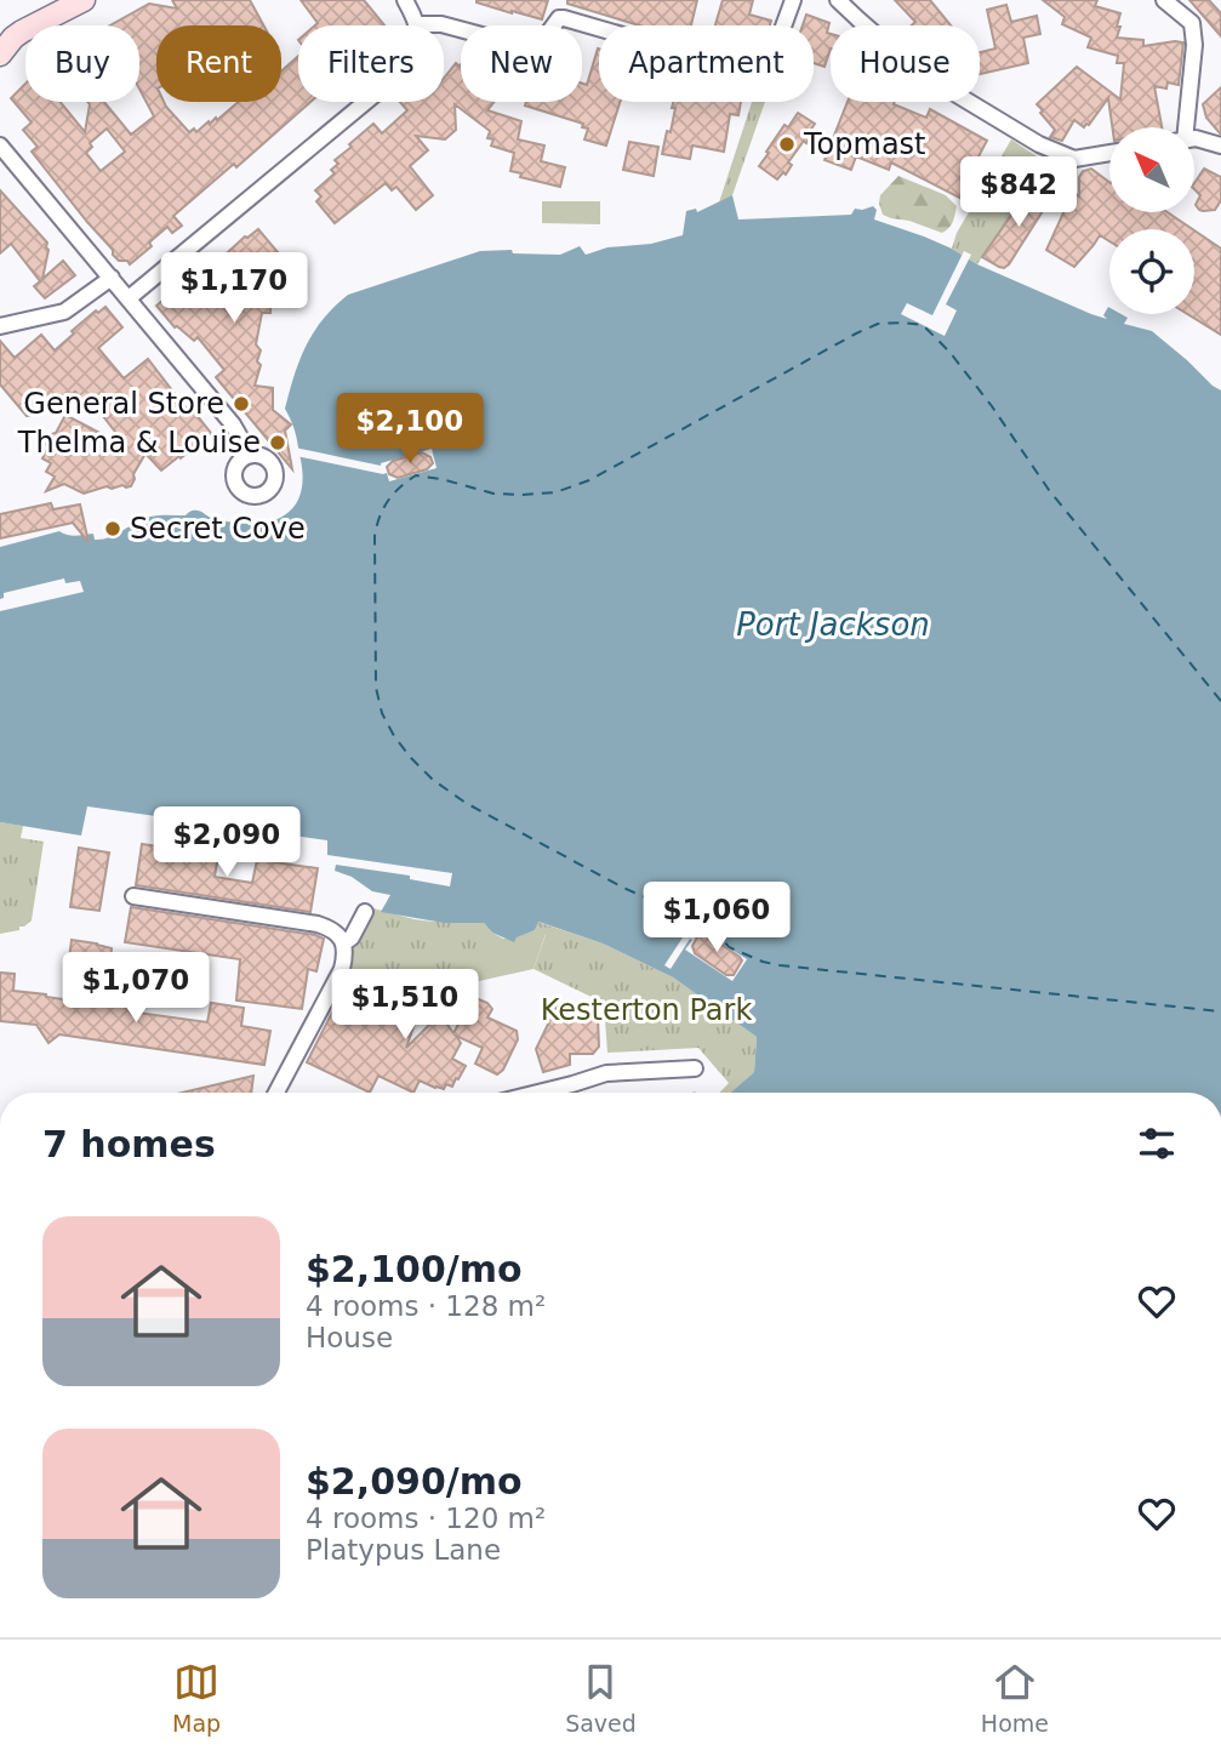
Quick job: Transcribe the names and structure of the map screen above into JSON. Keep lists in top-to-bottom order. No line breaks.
{"water":["Port Jackson"],"parks":["Kesterton Park"],"places":["Topmast","General Store","Thelma & Louise","Secret Cove"],"north":"top left","page":{"chip":["Buy","Rent","Filters","New","Apartment","House"],"price":["$842","$1,170","$2,100","$2,090","$1,060","$1,070","$1,510"],"heading":"7 homes","list":[{"name":"$2,100/mo","note":"4 rooms · 128 m² · House"},{"name":"$2,090/mo","note":"4 rooms · 120 m² · Platypus Lane"}],"tabs":["Map","Saved","Home"]}}
